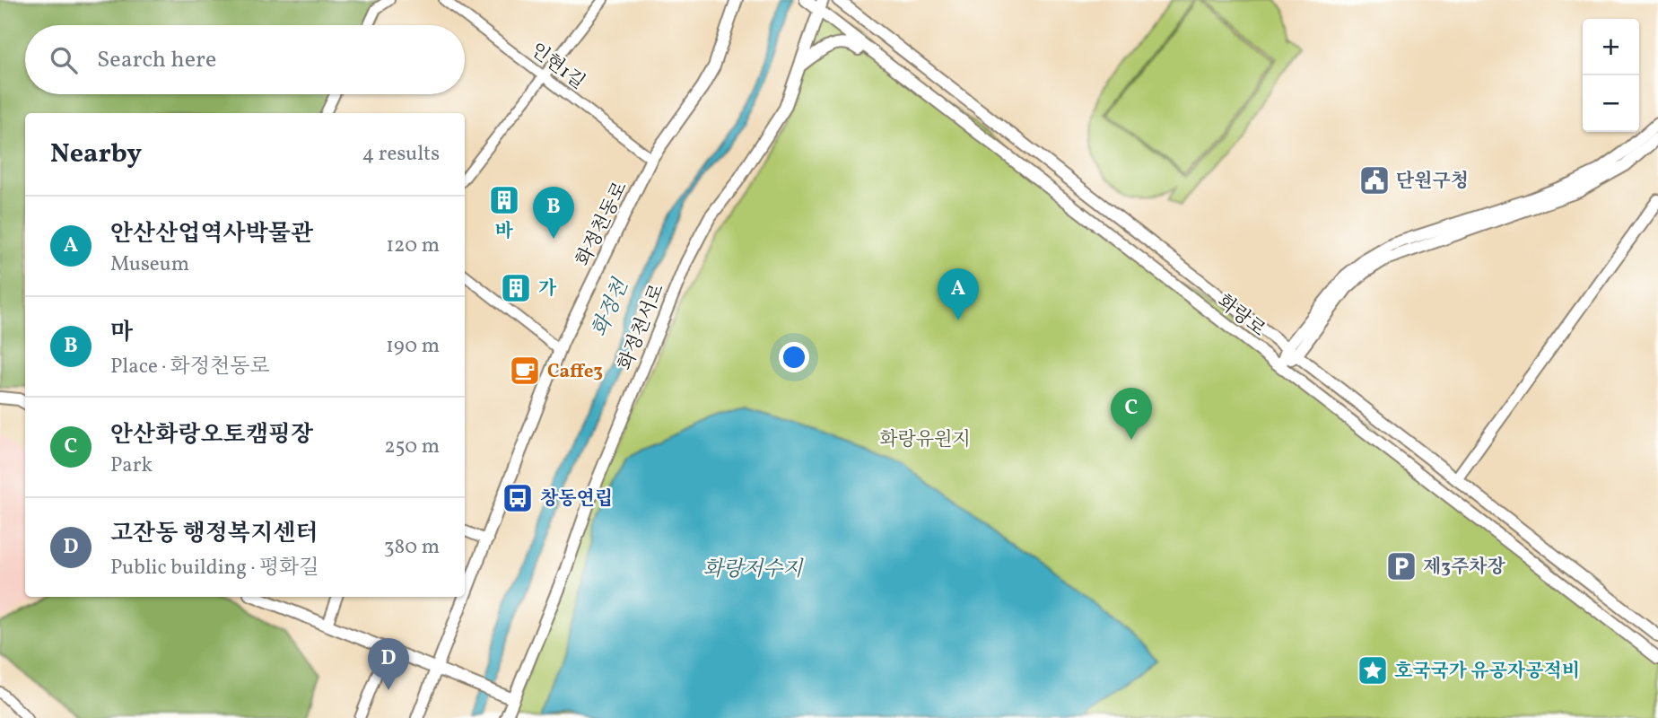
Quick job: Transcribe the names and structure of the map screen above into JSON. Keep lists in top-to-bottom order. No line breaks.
{"streets":{"street":["인현1길","화정천동로","화랑로","화정천서로"]},"crossings":[["인현1길","화정천동로"],["화랑로","화정천서로"]],"water":["화정천","화랑저수지"],"parks":["화랑유원지"],"places":{"public building":["단원구청"],"building":["바","가"],"cafe":["Caffe3"],"bus stop":["창동연립"],"parking":["제3주차장"],"place":["호국국가 유공자공적비"]},"page":{"map_buttons":["+","−"],"search":"Search here","heading":["Nearby","4 results"],"pins":["B","A","C","D"],"list":[{"mark":"A","name":"안산산업역사박물관","note":"Museum","value":"120 m"},{"mark":"B","name":"마","note":"Place · 화정천동로","value":"190 m"},{"mark":"C","name":"안산화랑오토캠핑장","note":"Park","value":"250 m"},{"mark":"D","name":"고잔동 행정복지센터","note":"Public building · 평화길","value":"380 m"}]}}
